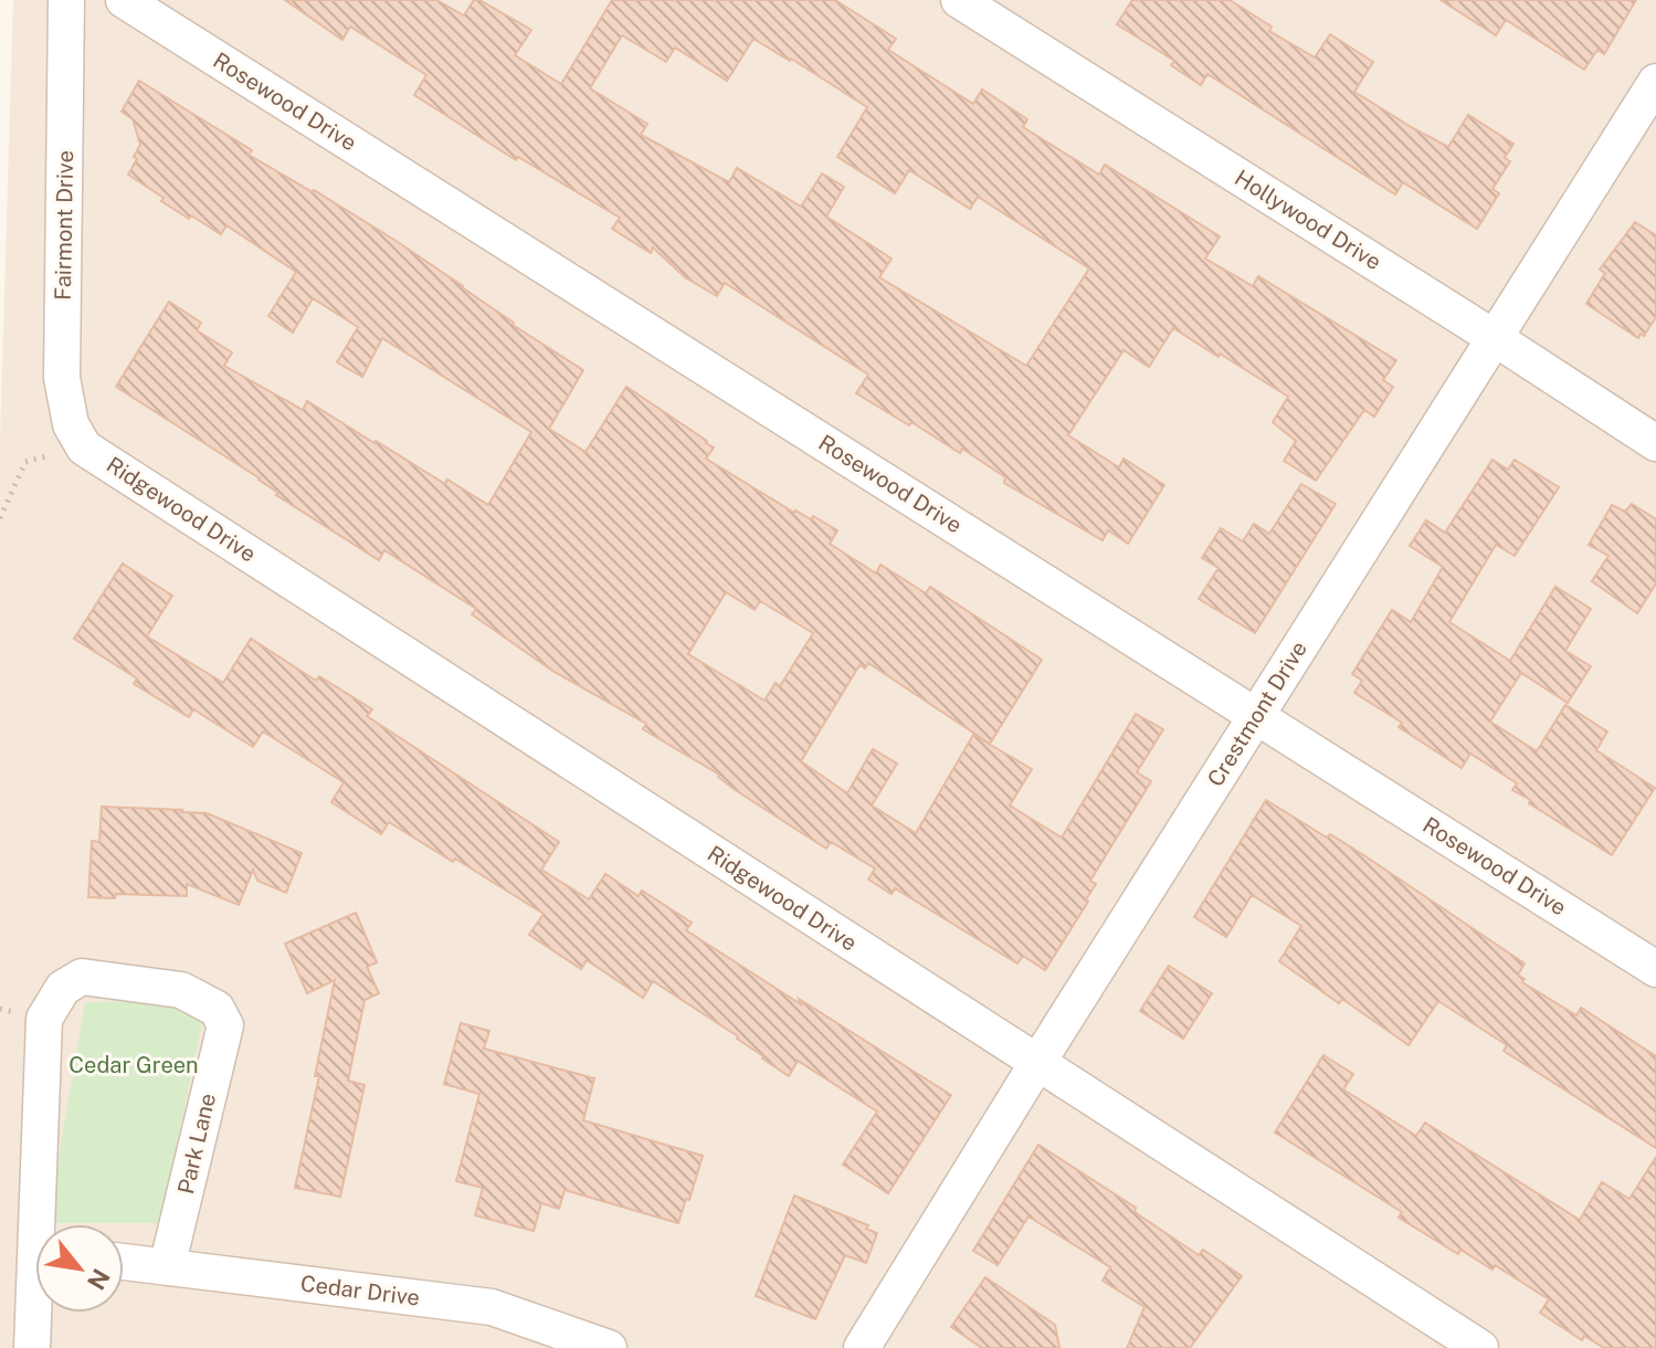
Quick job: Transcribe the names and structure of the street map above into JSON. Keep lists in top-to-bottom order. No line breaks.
{"streets":{"street":["Rosewood Drive","Hollywood Drive","Fairmont Drive","Ridgewood Drive","Crestmont Drive","Park Lane","Cedar Drive"]},"crossings":[["Rosewood Drive","Crestmont Drive"],["Hollywood Drive","Crestmont Drive"],["Fairmont Drive","Ridgewood Drive"],["Ridgewood Drive","Crestmont Drive"],["Park Lane","Cedar Drive"]],"parks":["Cedar Green"],"north":"bottom right"}
